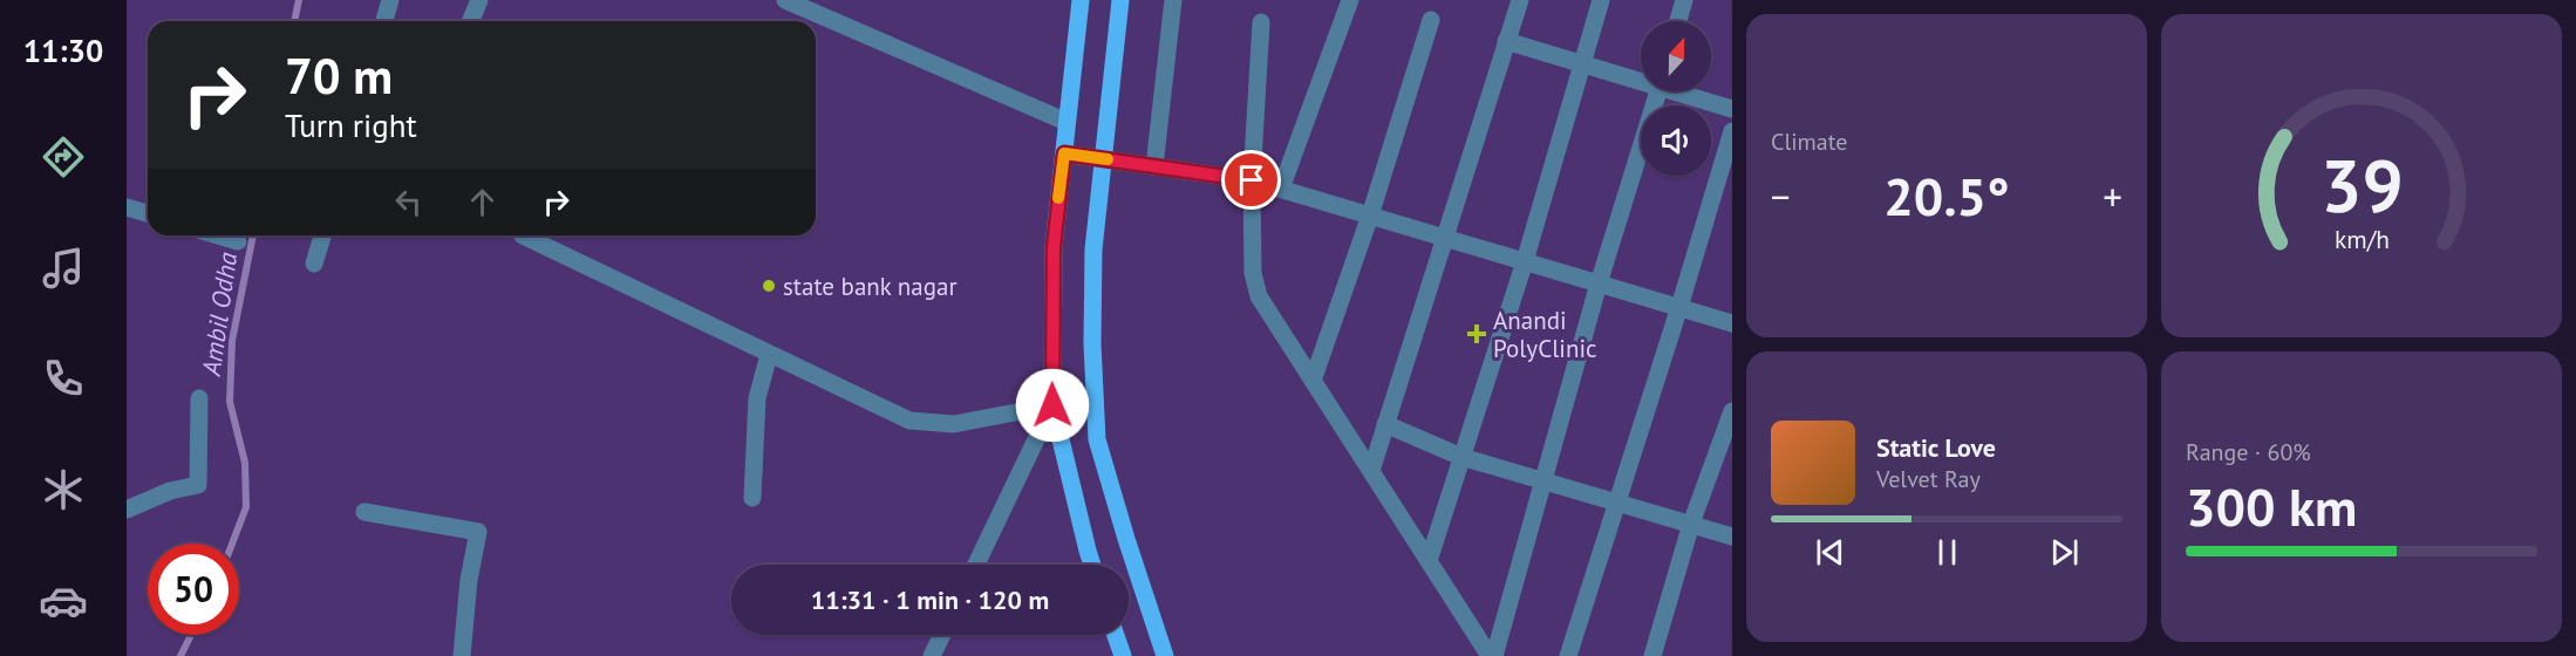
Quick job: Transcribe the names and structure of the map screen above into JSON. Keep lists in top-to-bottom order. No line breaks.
{"water":["Ambil Odha"],"places":{"other":["state bank nagar"],"health":["Anandi PolyClinic"]},"north":"top","page":{"tabs":"11:30","tile":["Climate",["Range · 60%","300 km"]],"turn":["70 m","Turn right"],"heat":["−","20.5°","+"],"song":["Static Love","Velvet Ray"],"limit":"50","trip":"11:31 · 1 min · 120 m","gauge":["39","km/h"]}}
